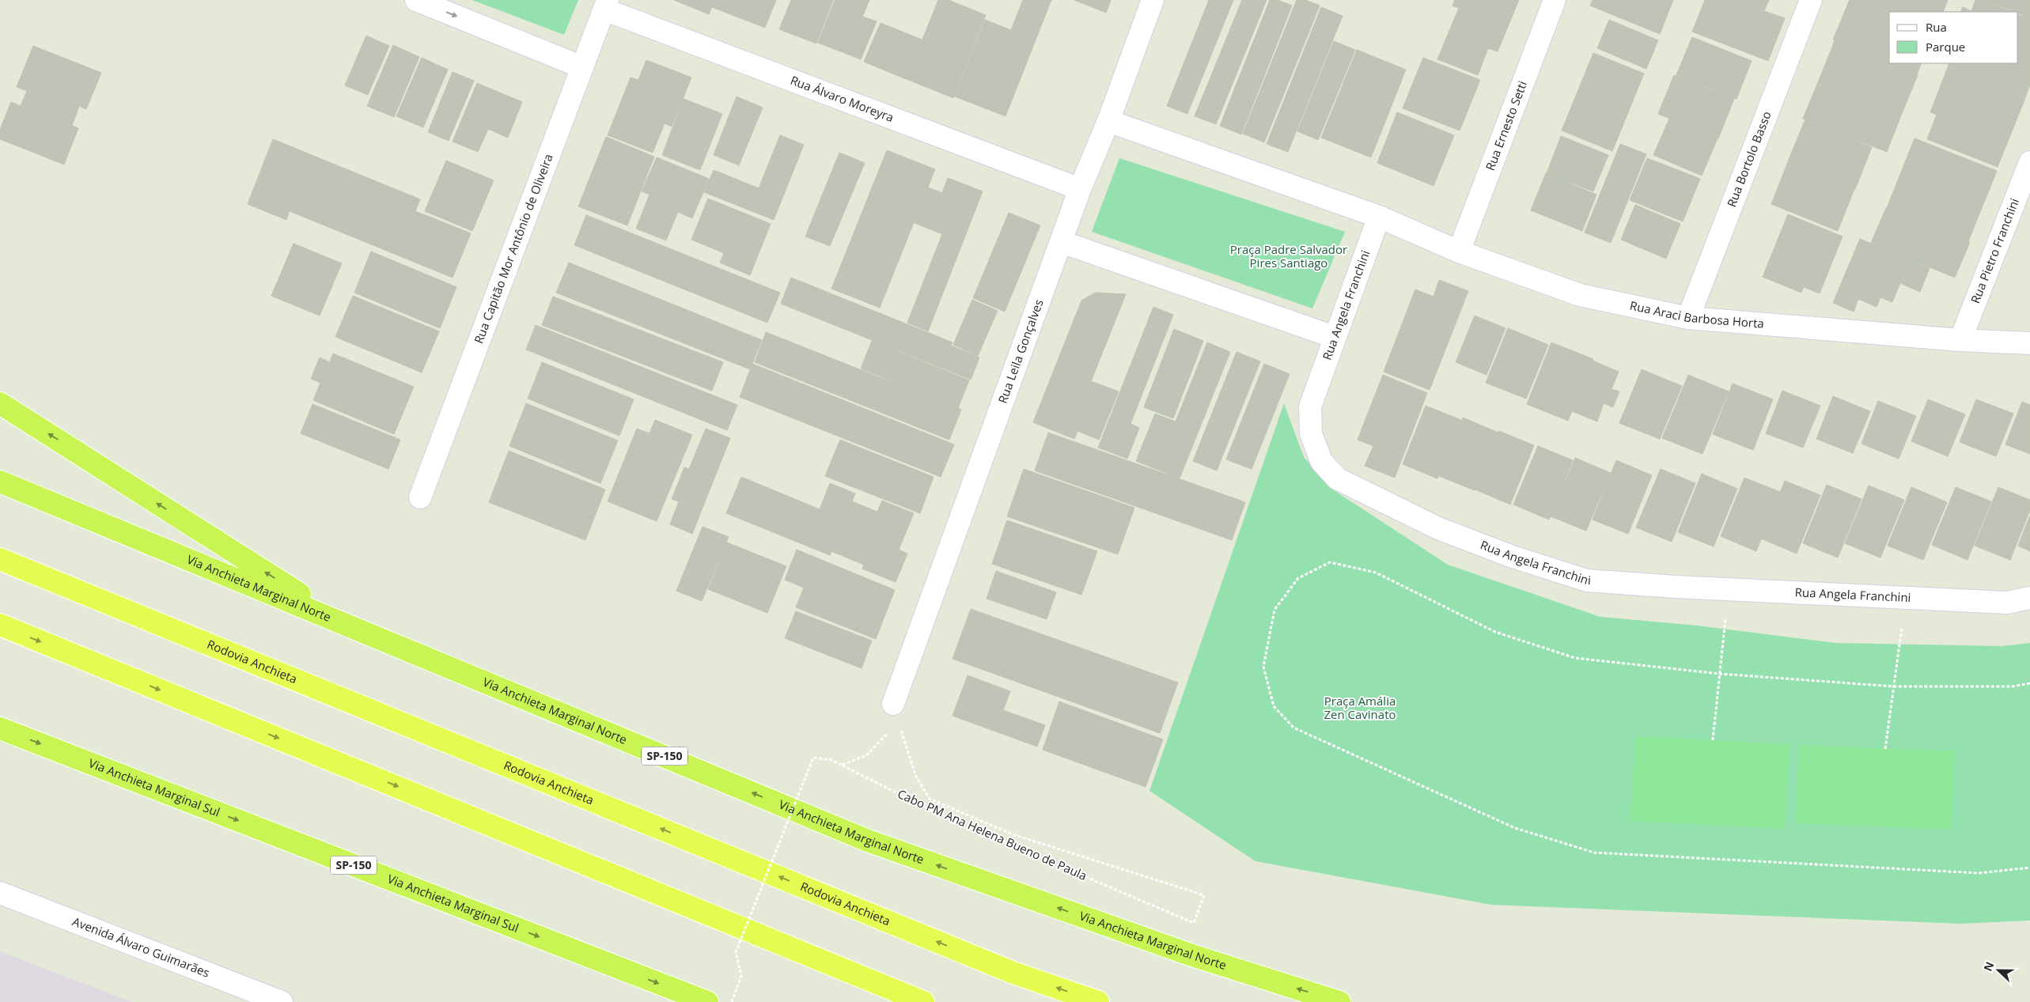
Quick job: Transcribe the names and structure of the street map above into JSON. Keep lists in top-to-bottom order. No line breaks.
{"streets":{"highway":["Via Anchieta Marginal Norte","Rodovia Anchieta","SP-150","Via Anchieta Marginal Sul"],"street":["Rua Álvaro Moreyra","Rua Ernesto Setti","Rua Bortolo Basso","Rua Capitão Mor Antônio de Oliveira","Rua Pietro Franchini","Rua Angela Franchini","Rua Araci Barbosa Horta","Rua Leila Gonçalves","Avenida Álvaro Guimarães"],"path":["Cabo PM Ana Helena Bueno de Paula"]},"crossings":[["Rua Álvaro Moreyra","Rua Capitão Mor Antônio de Oliveira"],["Rua Álvaro Moreyra","Rua Leila Gonçalves"],["Rua Ernesto Setti","Rua Araci Barbosa Horta"],["Rua Bortolo Basso","Rua Araci Barbosa Horta"],["Rua Pietro Franchini","Rua Araci Barbosa Horta"],["Rua Angela Franchini","Rua Araci Barbosa Horta"],["Rua Leila Gonçalves","Cabo PM Ana Helena Bueno de Paula"]],"parks":["Praça Padre Salvador Pires Santiago","Praça Amália Zen Cavinato"],"legend":["Rua","Parque"],"north":"left"}
